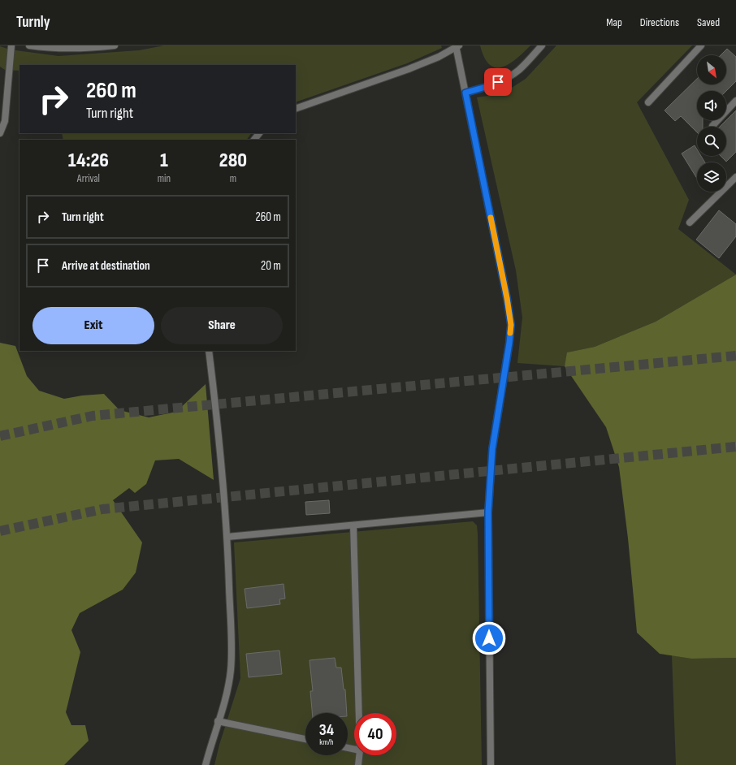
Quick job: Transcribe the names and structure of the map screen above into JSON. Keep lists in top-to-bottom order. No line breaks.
{"north":"bottom right","page":{"header":"Turnly","nav":["Map","Directions","Saved"],"turn":["260 m","Turn right"],"eta":["14:26","Arrival","1","min","280","m"],"list":[{"name":"Turn right","value":"260 m"},{"name":"Arrive at destination","value":"20 m"}],"buttons":["Exit","Share"],"speed":"34 km/h","limit":"40"}}
